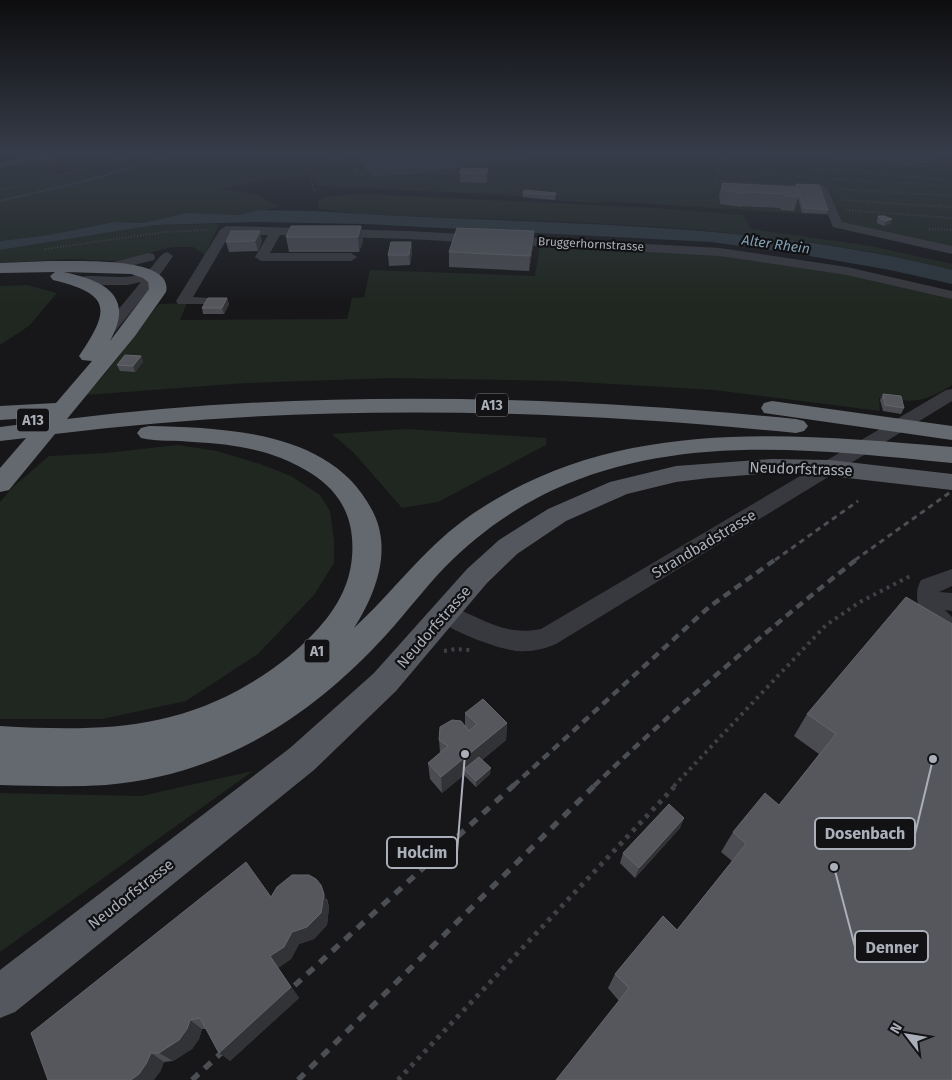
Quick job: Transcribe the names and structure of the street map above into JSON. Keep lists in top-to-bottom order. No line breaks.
{"streets":{"highway":["A13","A1"],"main road":["Neudorfstrasse"],"street":["Bruggerhornstrasse","Strandbadstrasse"]},"crossings":[["A13","A1"],["Neudorfstrasse","Strandbadstrasse"]],"water":["Alter Rhein"],"places":["Holcim","Dosenbach","Denner"],"north":"top left"}
